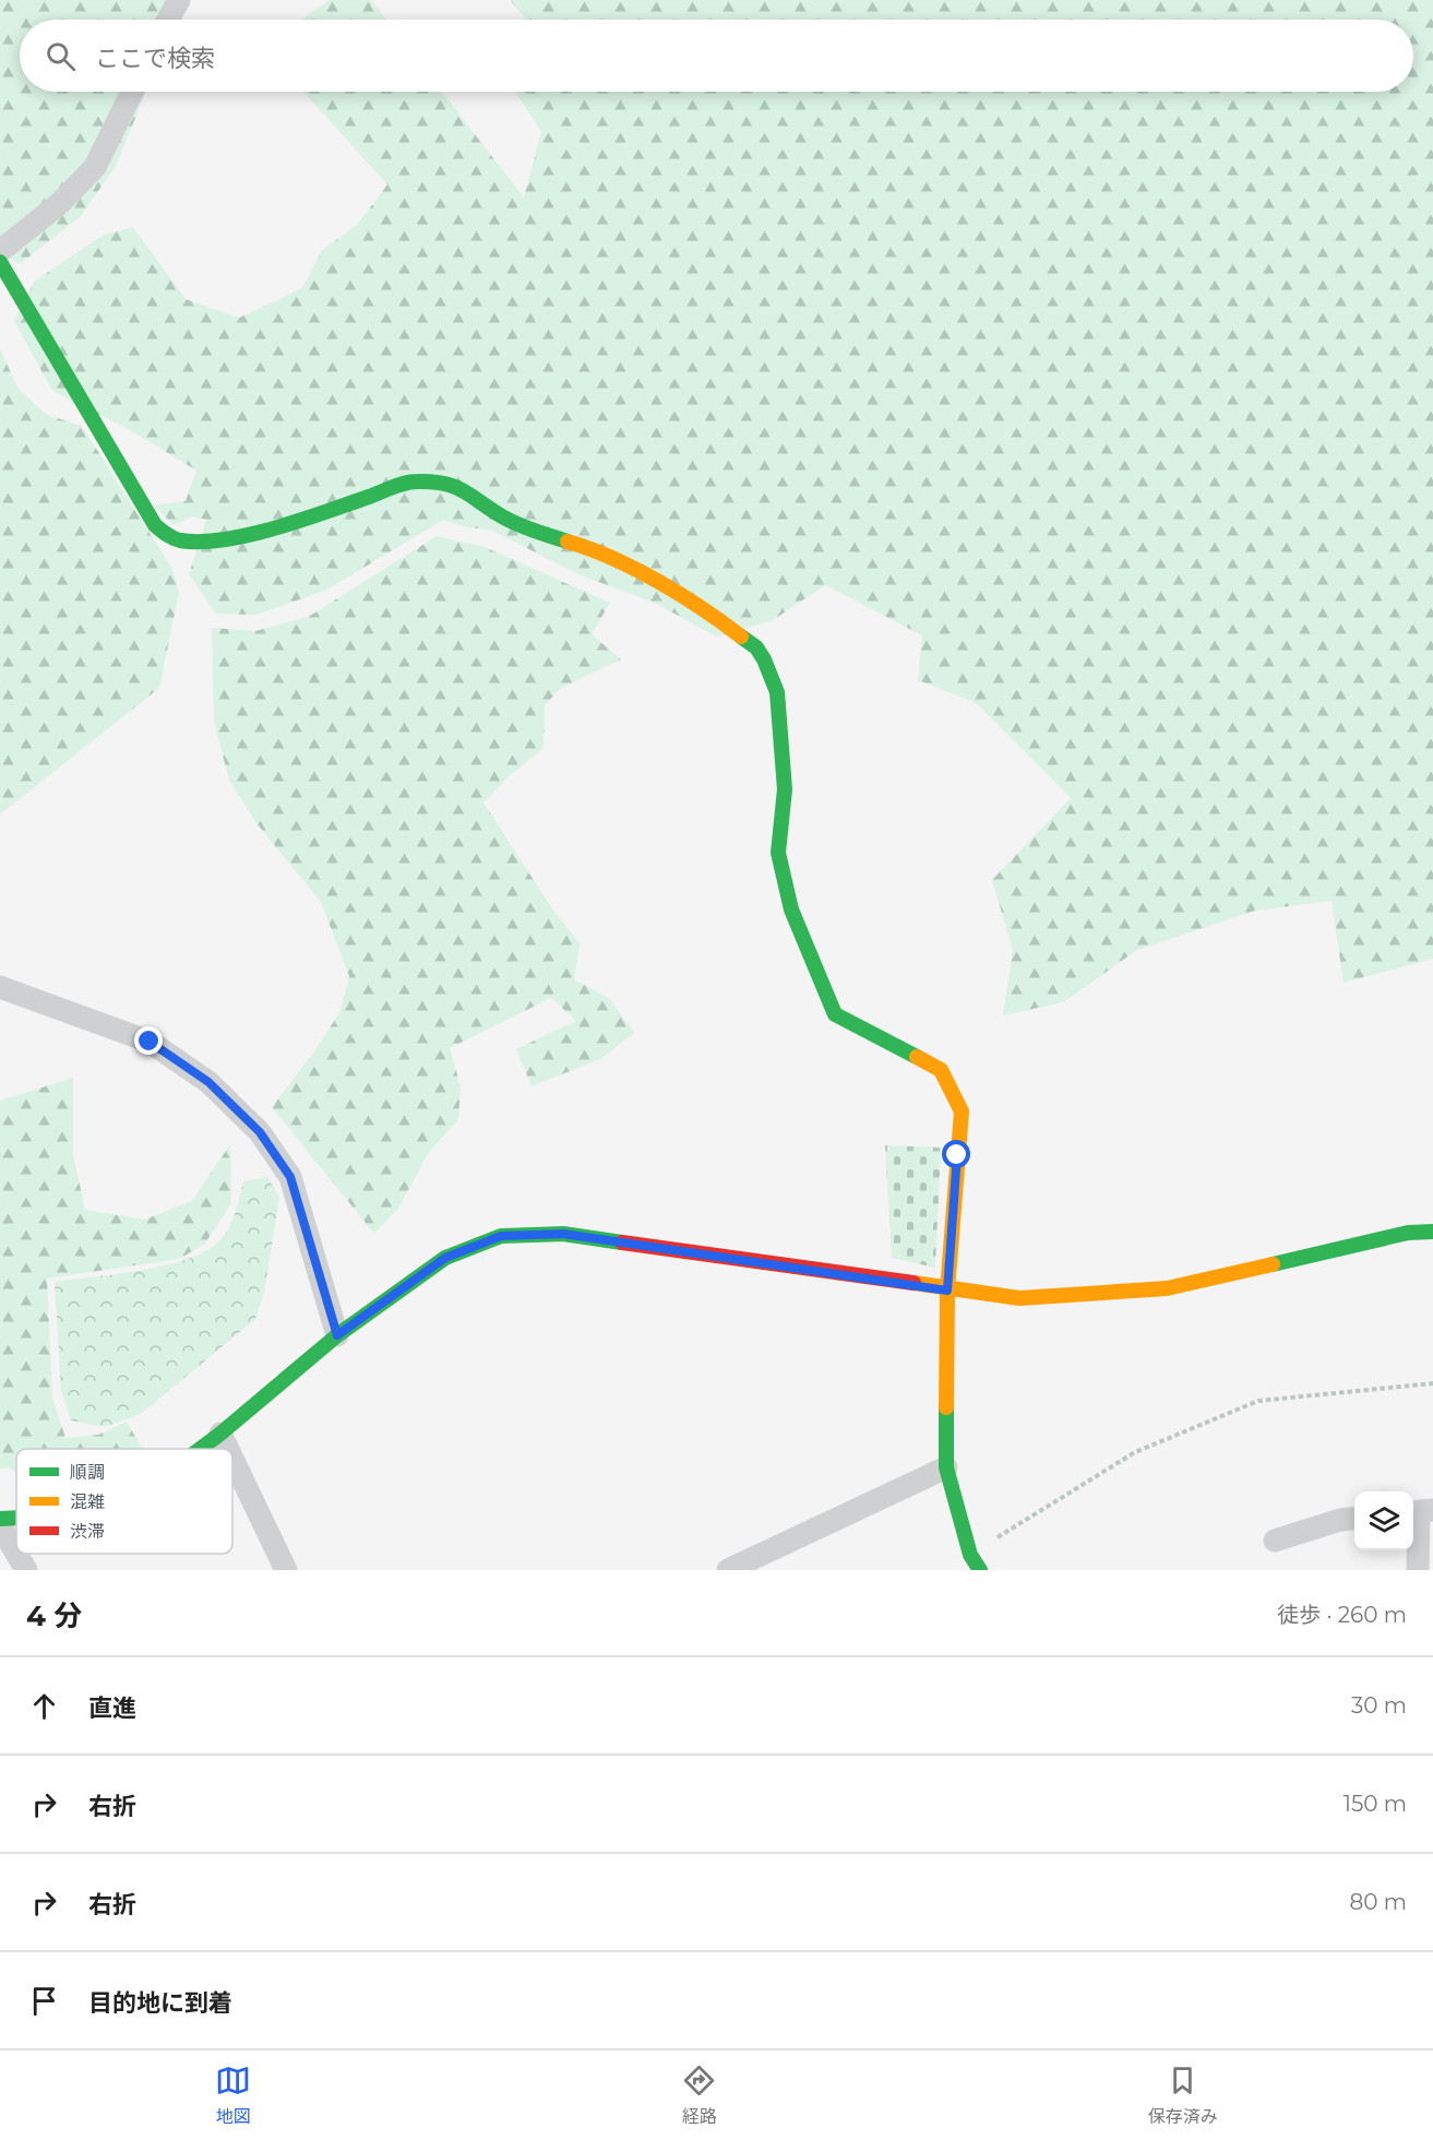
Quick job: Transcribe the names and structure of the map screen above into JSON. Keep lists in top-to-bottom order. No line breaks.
{"legend":["順調","混雑","渋滞"],"page":{"search":"ここで検索","heading":["4 分","徒歩 · 260 m"],"list":[["直進","30 m"],["右折","150 m"],["右折","80 m"],"目的地に到着"],"nav":["地図","経路","保存済み"]}}
